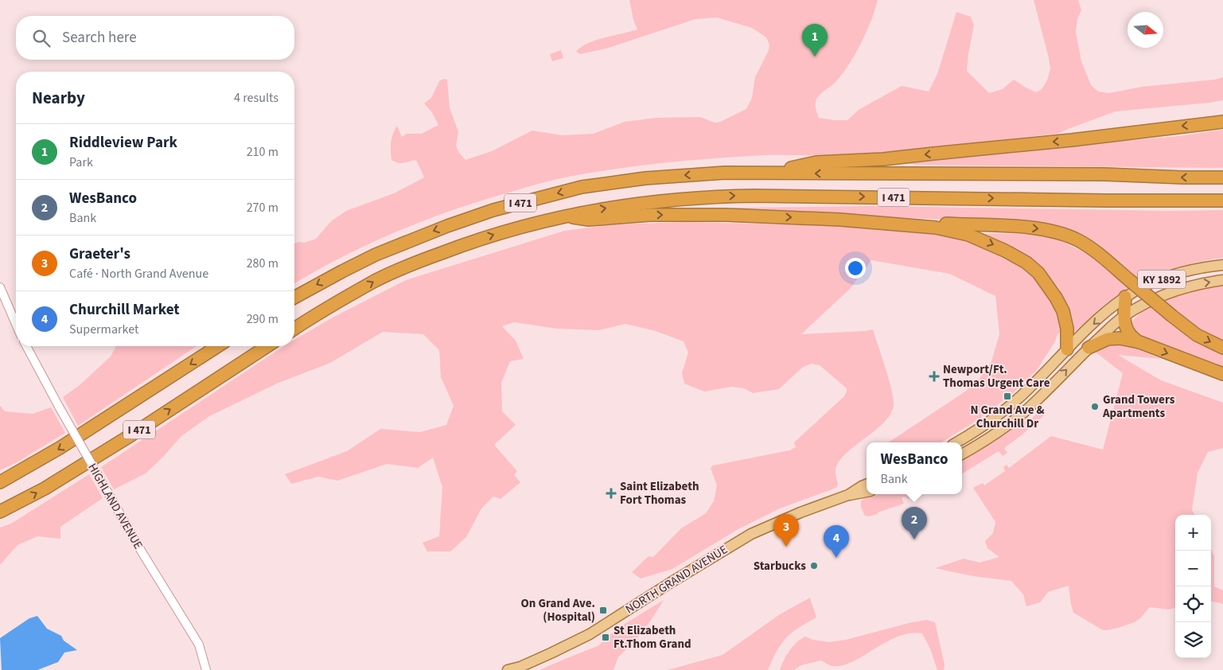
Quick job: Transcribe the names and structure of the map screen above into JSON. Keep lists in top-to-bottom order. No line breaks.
{"streets":{"highway":["I 471"],"main road":["KY 1892","NORTH GRAND AVENUE"],"street":["HIGHLAND AVENUE"]},"places":{"health":["Newport/Ft. Thomas Urgent Care","Saint Elizabeth Fort Thomas"],"transit":["N Grand Ave & Churchill Dr","On Grand Ave. (Hospital)","St Elizabeth Ft.Thom Grand"],"other":["Grand Towers Apartments","Starbucks"]},"north":"right","page":{"search":"Search here","pins":["1","2","3","4"],"heading":["Nearby","4 results"],"list":[{"mark":"1","name":"Riddleview Park","note":"Park","value":"210 m"},{"mark":"2","name":"WesBanco","note":"Bank","value":"270 m"},{"mark":"3","name":"Graeter's","note":"Café · North Grand Avenue","value":"280 m"},{"mark":"4","name":"Churchill Market","note":"Supermarket","value":"290 m"}],"popup":["WesBanco","Bank"],"map_buttons":["+","−"]}}
